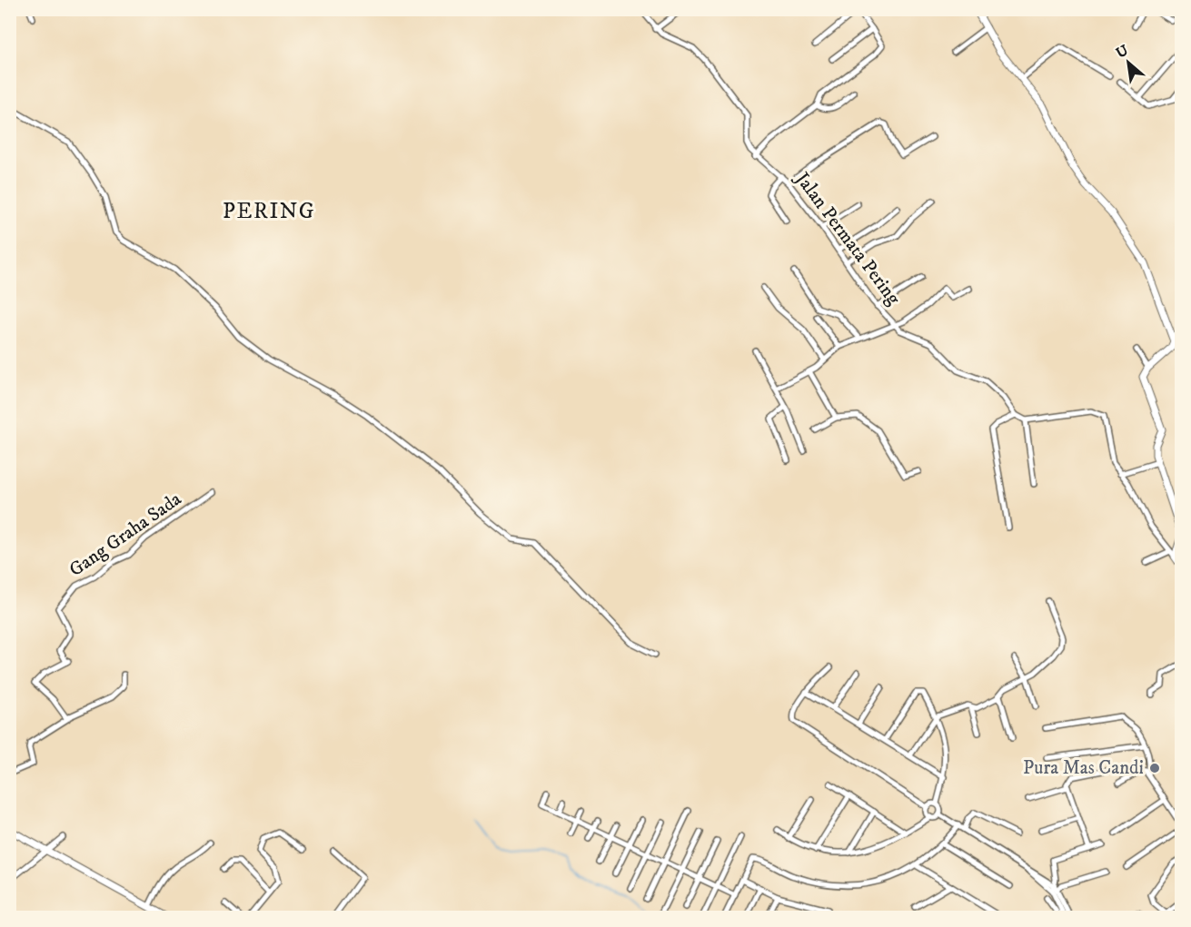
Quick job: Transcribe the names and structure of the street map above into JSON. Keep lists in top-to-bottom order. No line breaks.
{"streets":{"street":["Jalan Permata Pering","Gang Graha Sada"]},"districts":["PERING"],"places":["Pura Mas Candi"],"north":"top left"}
